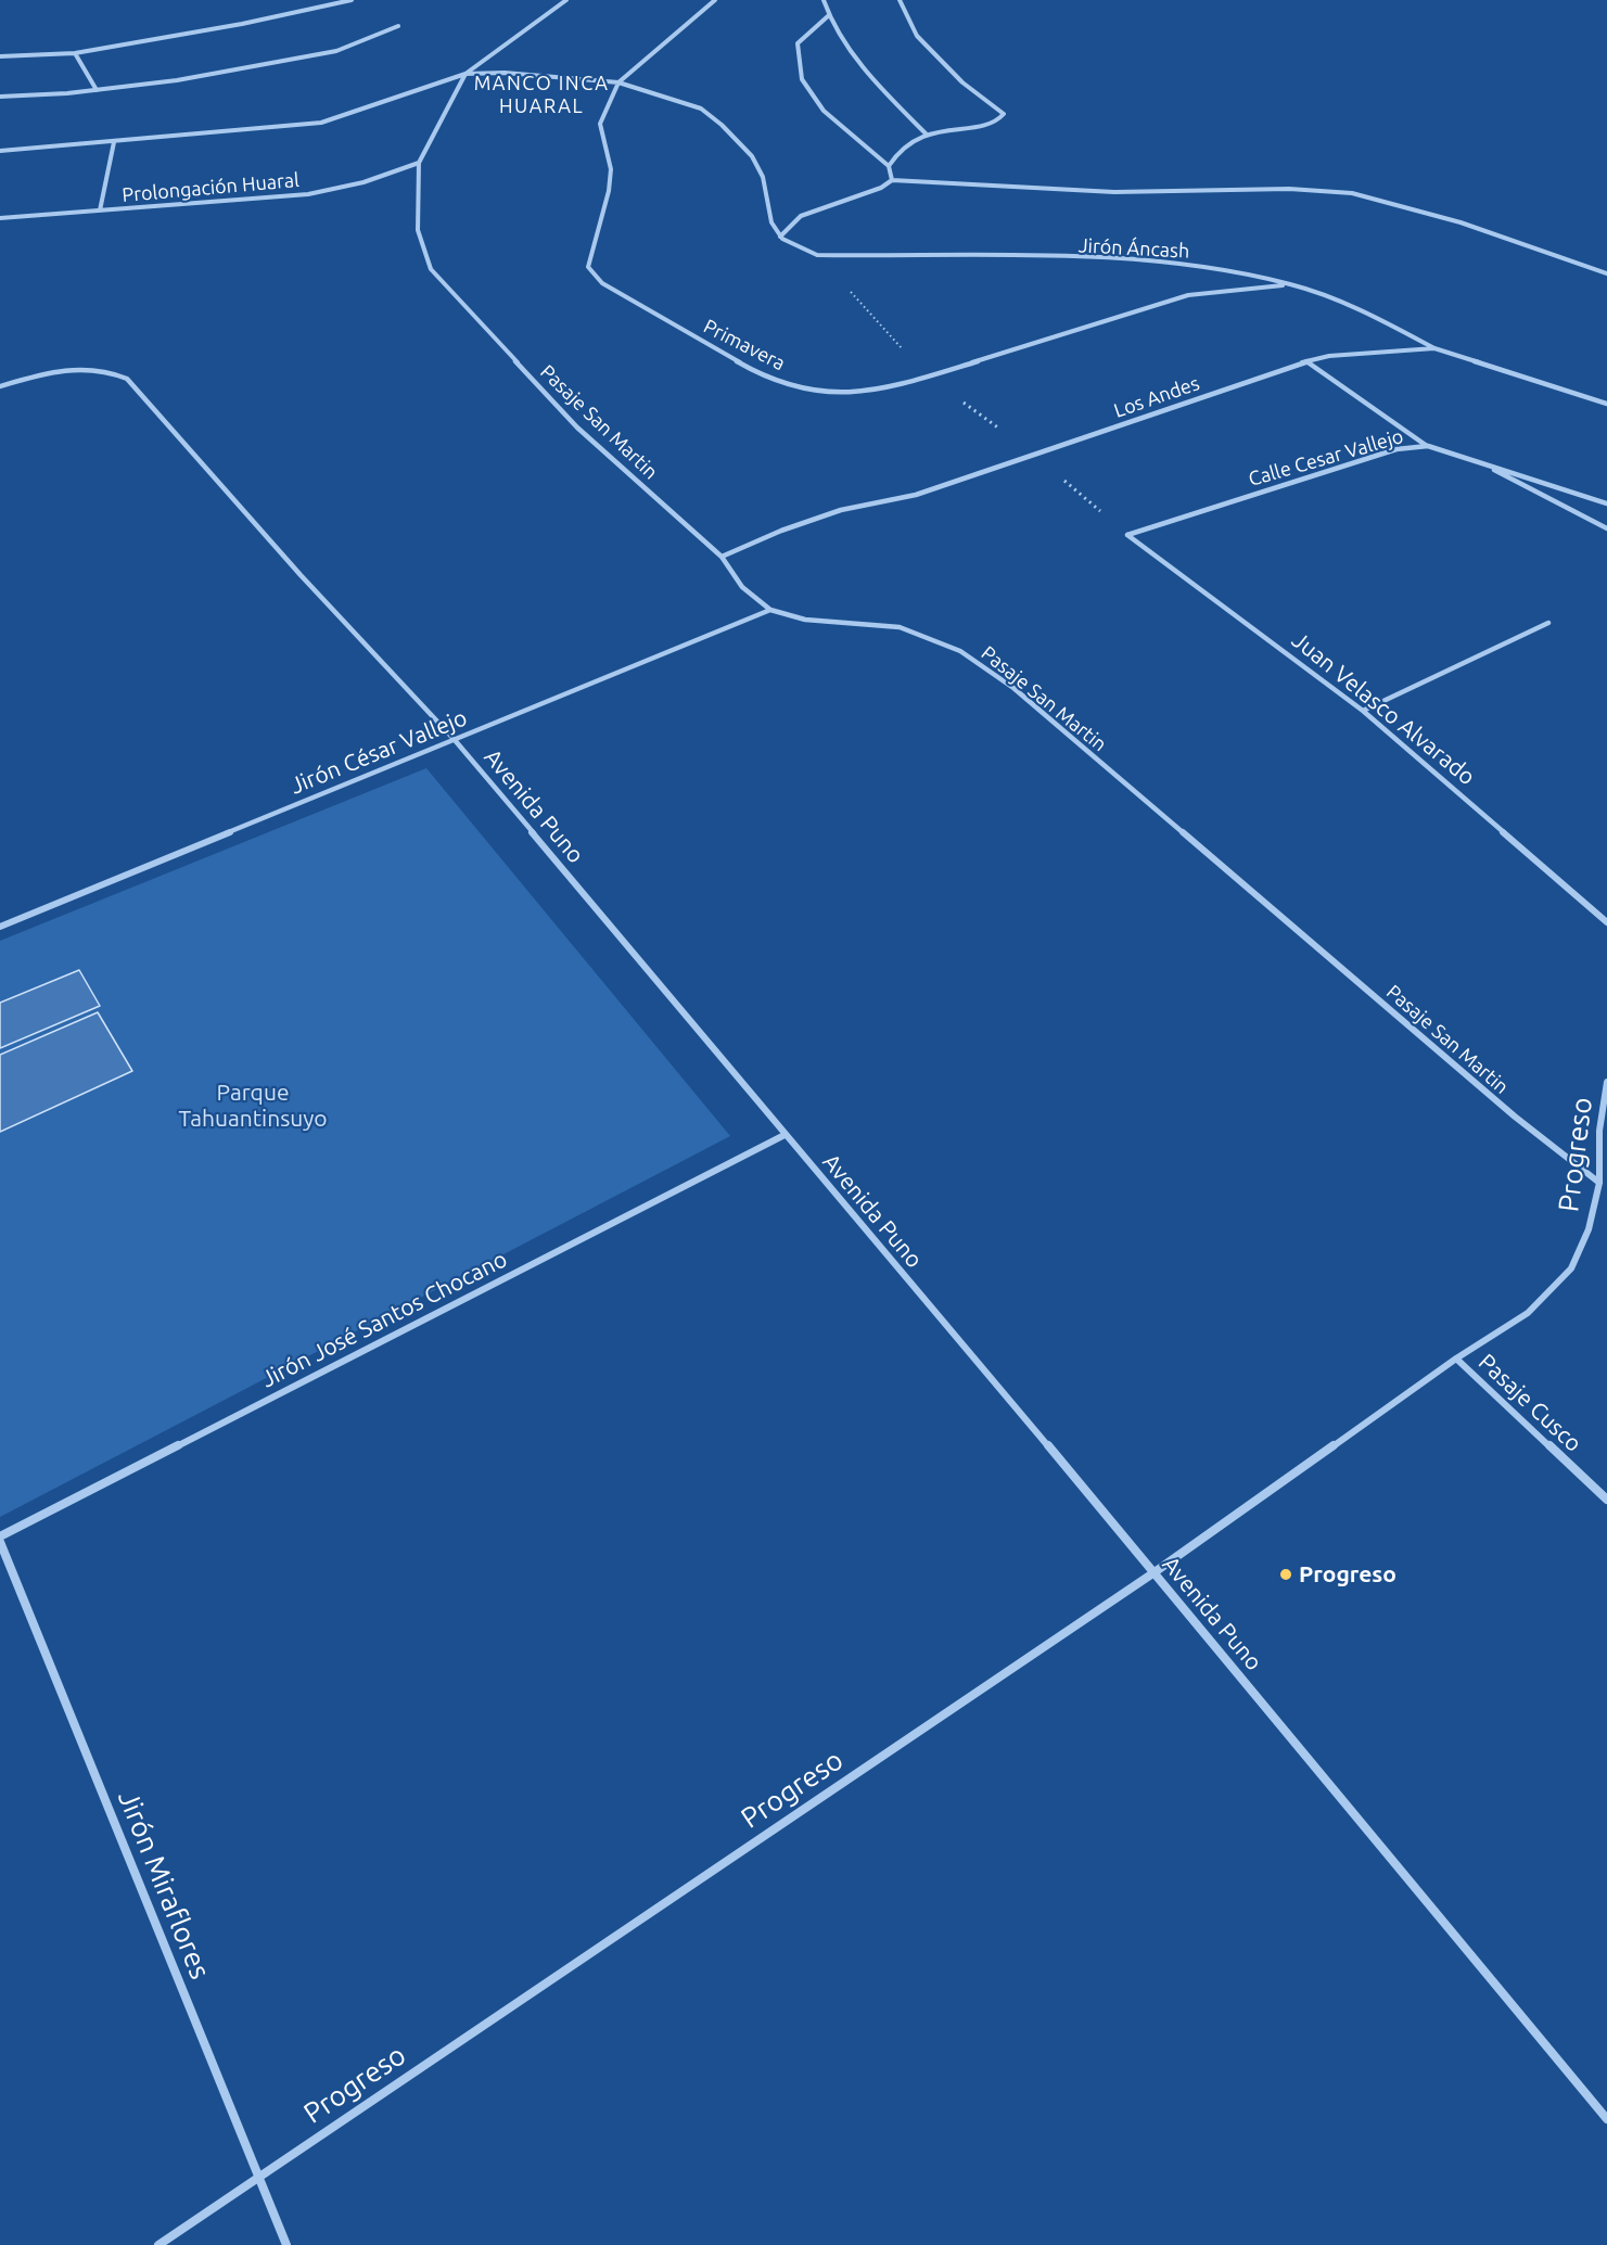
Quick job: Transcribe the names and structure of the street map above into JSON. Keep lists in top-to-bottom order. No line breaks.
{"streets":{"street":["Prolongación Huaral","Jirón Áncash","Primavera","Los Andes","Pasaje San Martin","Calle Cesar Vallejo","Juan Velasco Alvarado","Jirón César Vallejo","Avenida Puno","Progreso","Jirón José Santos Chocano","Pasaje Cusco","Jirón Miraflores"]},"crossings":[["Prolongación Huaral","Pasaje San Martin"],["Jirón Áncash","Primavera"],["Jirón Áncash","Los Andes"],["Los Andes","Pasaje San Martin"],["Pasaje San Martin","Jirón César Vallejo"],["Pasaje San Martin","Progreso"],["Calle Cesar Vallejo","Juan Velasco Alvarado"],["Jirón César Vallejo","Avenida Puno"],["Avenida Puno","Progreso"],["Avenida Puno","Jirón José Santos Chocano"],["Progreso","Pasaje Cusco"],["Progreso","Jirón Miraflores"]],"districts":["MANCO INCA HUARAL"],"parks":["Parque Tahuantinsuyo"],"places":["Progreso"]}
